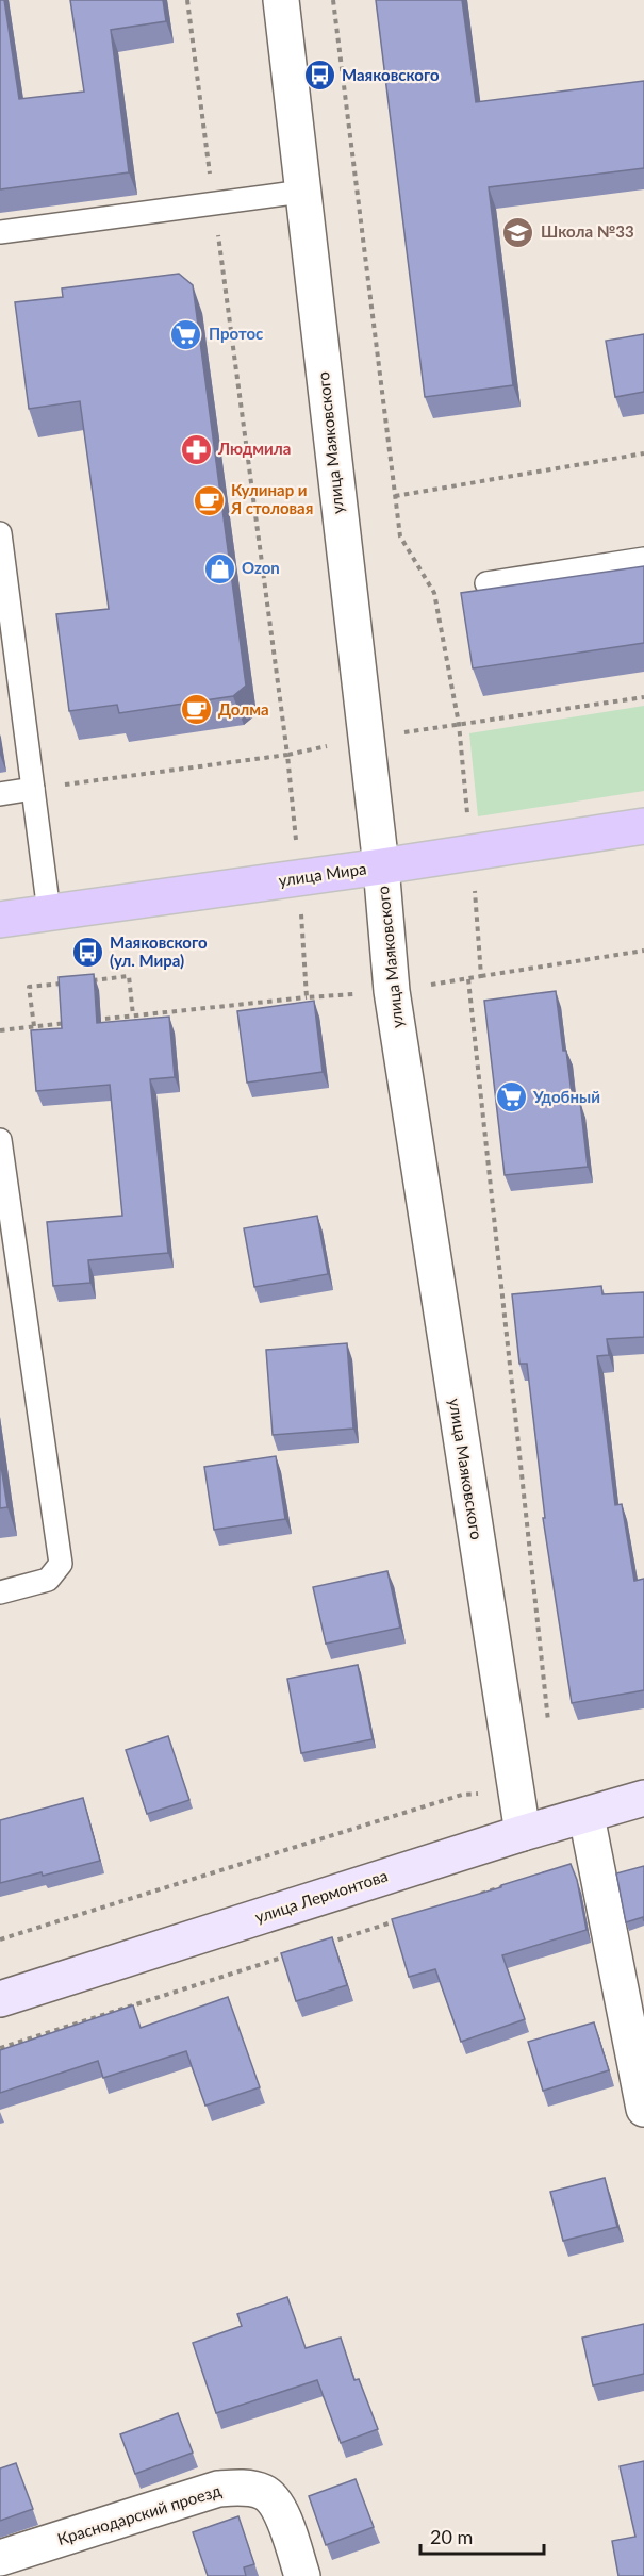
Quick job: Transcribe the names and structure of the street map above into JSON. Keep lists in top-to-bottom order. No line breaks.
{"streets":{"main road":["улица Мира","улица Лермонтова"],"street":["улица Маяковского","Краснодарский проезд"]},"crossings":[["улица Маяковского","улица Мира"],["улица Маяковского","улица Лермонтова"]],"places":{"bus stop":["Маяковского","Маяковского (ул. Мира)"],"school or university":["Школа №33"],"supermarket":["Протос","Удобный"],"pharmacy":["Людмила"],"cafe":["Кулинар и Я столовая","Долма"],"shop":["Ozon"]},"scale_bar":"20 m"}
